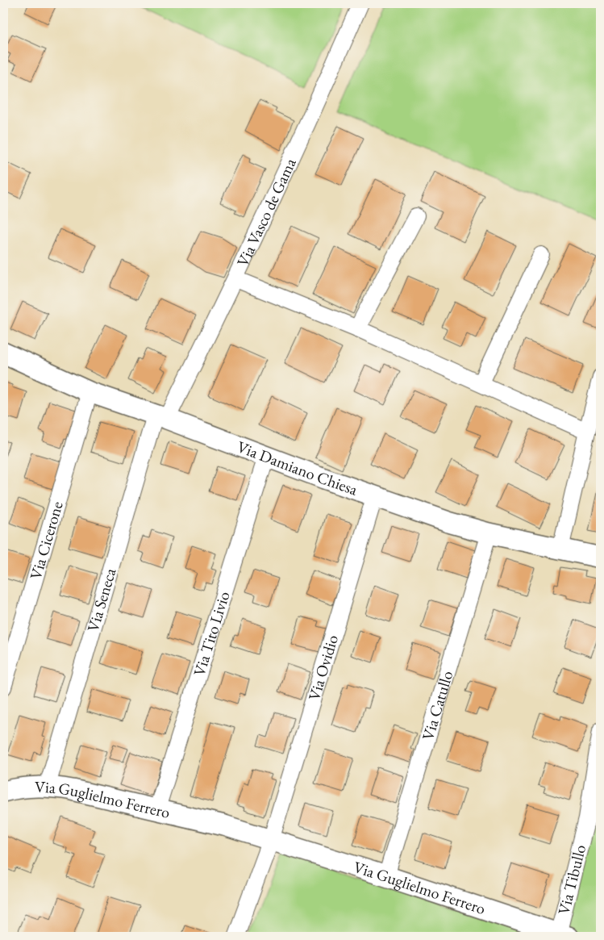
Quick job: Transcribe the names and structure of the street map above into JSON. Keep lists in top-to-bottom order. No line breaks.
{"streets":{"street":["Via Vasco de Gama","Via Damiano Chiesa","Via Cicerone","Via Seneca","Via Tito Livio","Via Ovidio","Via Catullo","Via Guglielmo Ferrero","Via Tibullo"]},"crossings":[["Via Vasco de Gama","Via Damiano Chiesa"],["Via Vasco de Gama","Via Seneca"],["Via Damiano Chiesa","Via Cicerone"],["Via Damiano Chiesa","Via Seneca"],["Via Damiano Chiesa","Via Tito Livio"],["Via Damiano Chiesa","Via Ovidio"],["Via Damiano Chiesa","Via Catullo"],["Via Seneca","Via Guglielmo Ferrero"],["Via Tito Livio","Via Guglielmo Ferrero"],["Via Ovidio","Via Guglielmo Ferrero"],["Via Catullo","Via Guglielmo Ferrero"],["Via Guglielmo Ferrero","Via Tibullo"]]}
